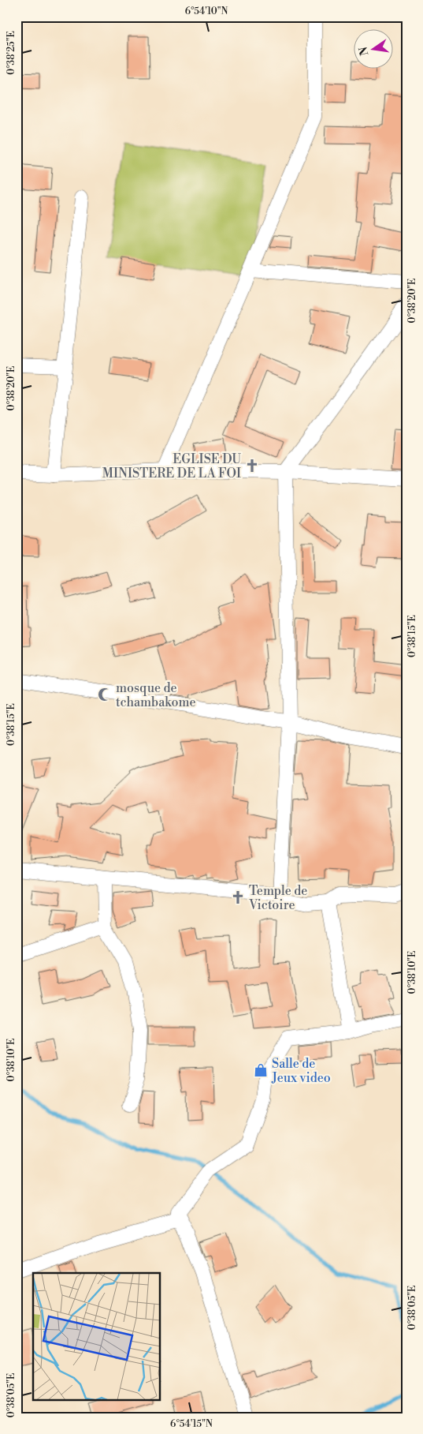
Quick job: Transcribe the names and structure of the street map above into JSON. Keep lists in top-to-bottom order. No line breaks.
{"places":{"church":["EGLISE DU MINISTERE DE LA FOI","Temple de Victoire"],"mosque":["mosque de tchambakome"],"shop":["Salle de Jeux video"]},"north":"left","coordinates":["6°54'10\"N","0°38'25\"E","0°38'20\"E","0°38'15\"E","0°38'10\"E","0°38'05\"E","6°54'15\"N"]}
